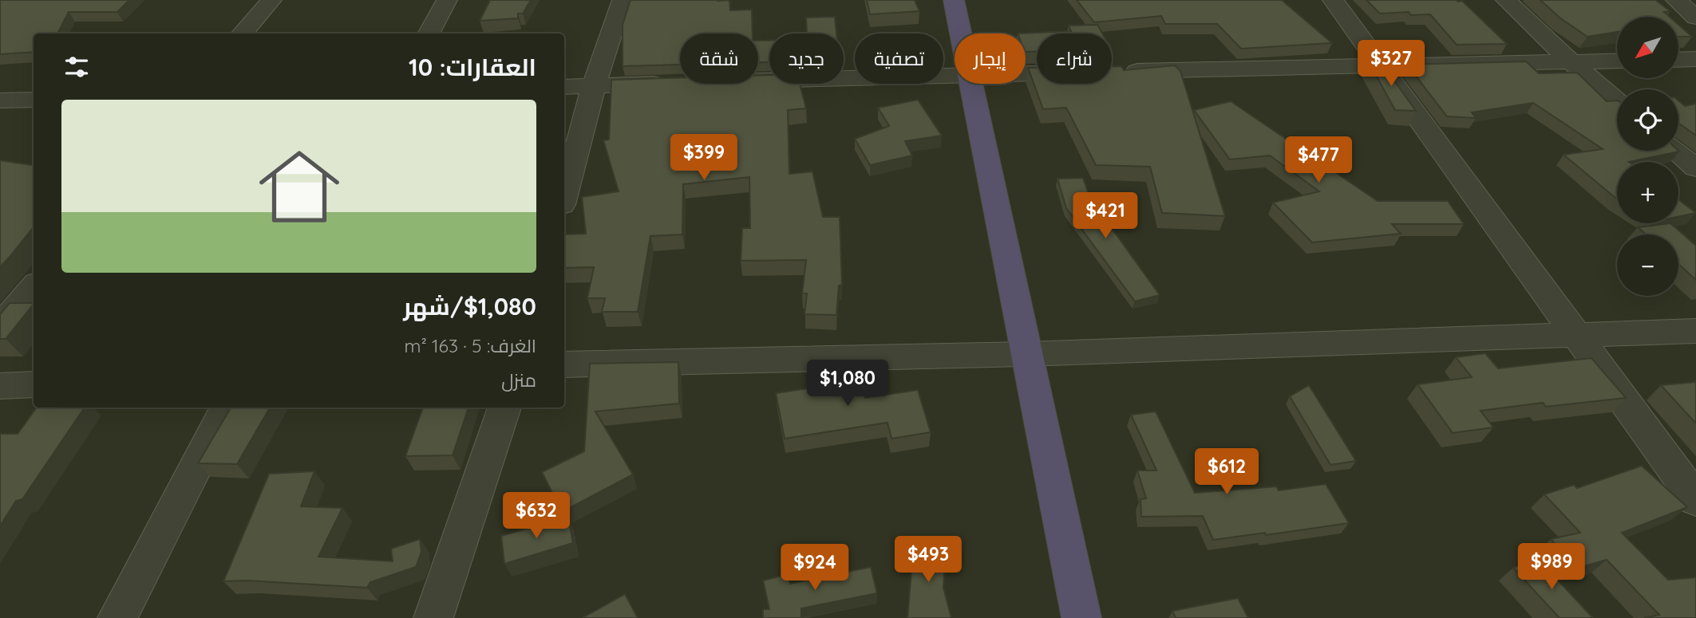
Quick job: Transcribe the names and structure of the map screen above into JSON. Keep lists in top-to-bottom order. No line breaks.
{"north":"bottom left","page":{"map_buttons":["+","−"],"chip":["شراء","إيجار","تصفية","جديد","شقة"],"heading":"العقارات: 10","price":["$327","$399","$477","$421","$1,080","$612","$632","$493","$989","$924"],"list":[{"name":"$1,080/شهر","note":"الغرف: 5 · 163 m² · منزل"}]}}
